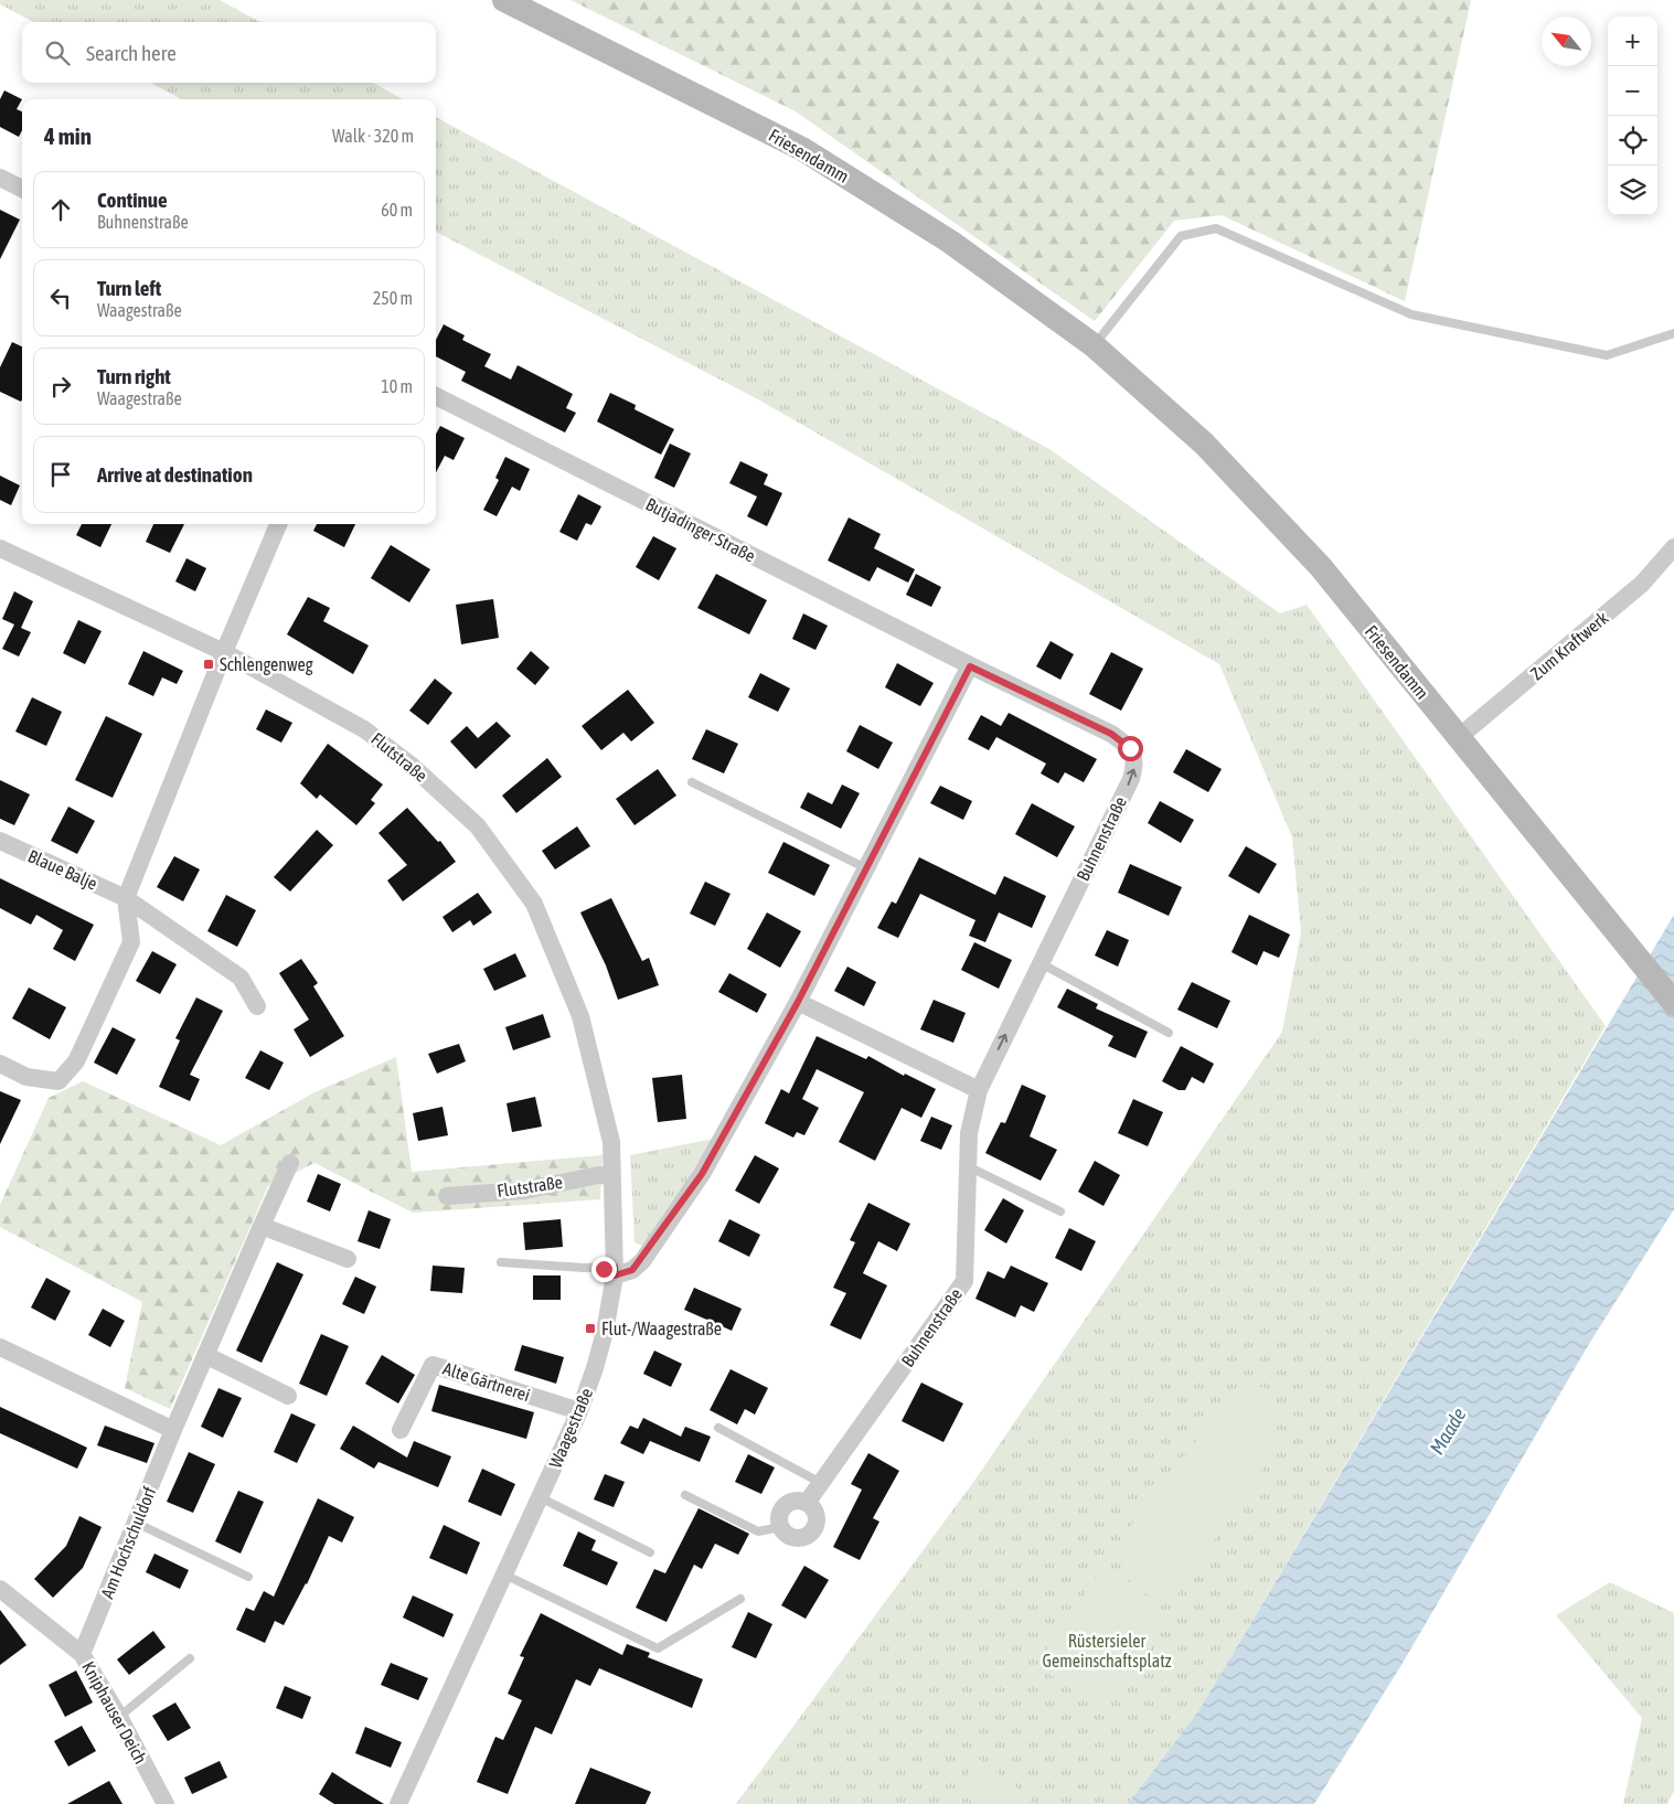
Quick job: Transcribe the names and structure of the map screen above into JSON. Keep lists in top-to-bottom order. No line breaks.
{"streets":{"main road":["Friesendamm"],"street":["Butjadinger Straße","Zum Kraftwerk","Flutstraße","Buhnenstraße","Blaue Balje","Alte Gärtnerei","Waagestraße","Am Hochschuldorf","Kniphauser Deich"]},"crossings":[["Friesendamm","Zum Kraftwerk"],["Butjadinger Straße","Buhnenstraße"],["Flutstraße","Waagestraße"],["Alte Gärtnerei","Waagestraße"],["Am Hochschuldorf","Kniphauser Deich"]],"water":["Maade"],"parks":["Rüstersieler Gemeinschaftsplatz"],"places":{"transit":["Schlengenweg","Flut-/Waagestraße"]},"north":"top left","page":{"map_buttons":["+","−"],"search":"Search here","heading":["4 min","Walk · 320 m"],"list":[["Continue","Buhnenstraße","60 m"],["Turn left","Waagestraße","250 m"],["Turn right","Waagestraße","10 m"],"Arrive at destination"]}}
